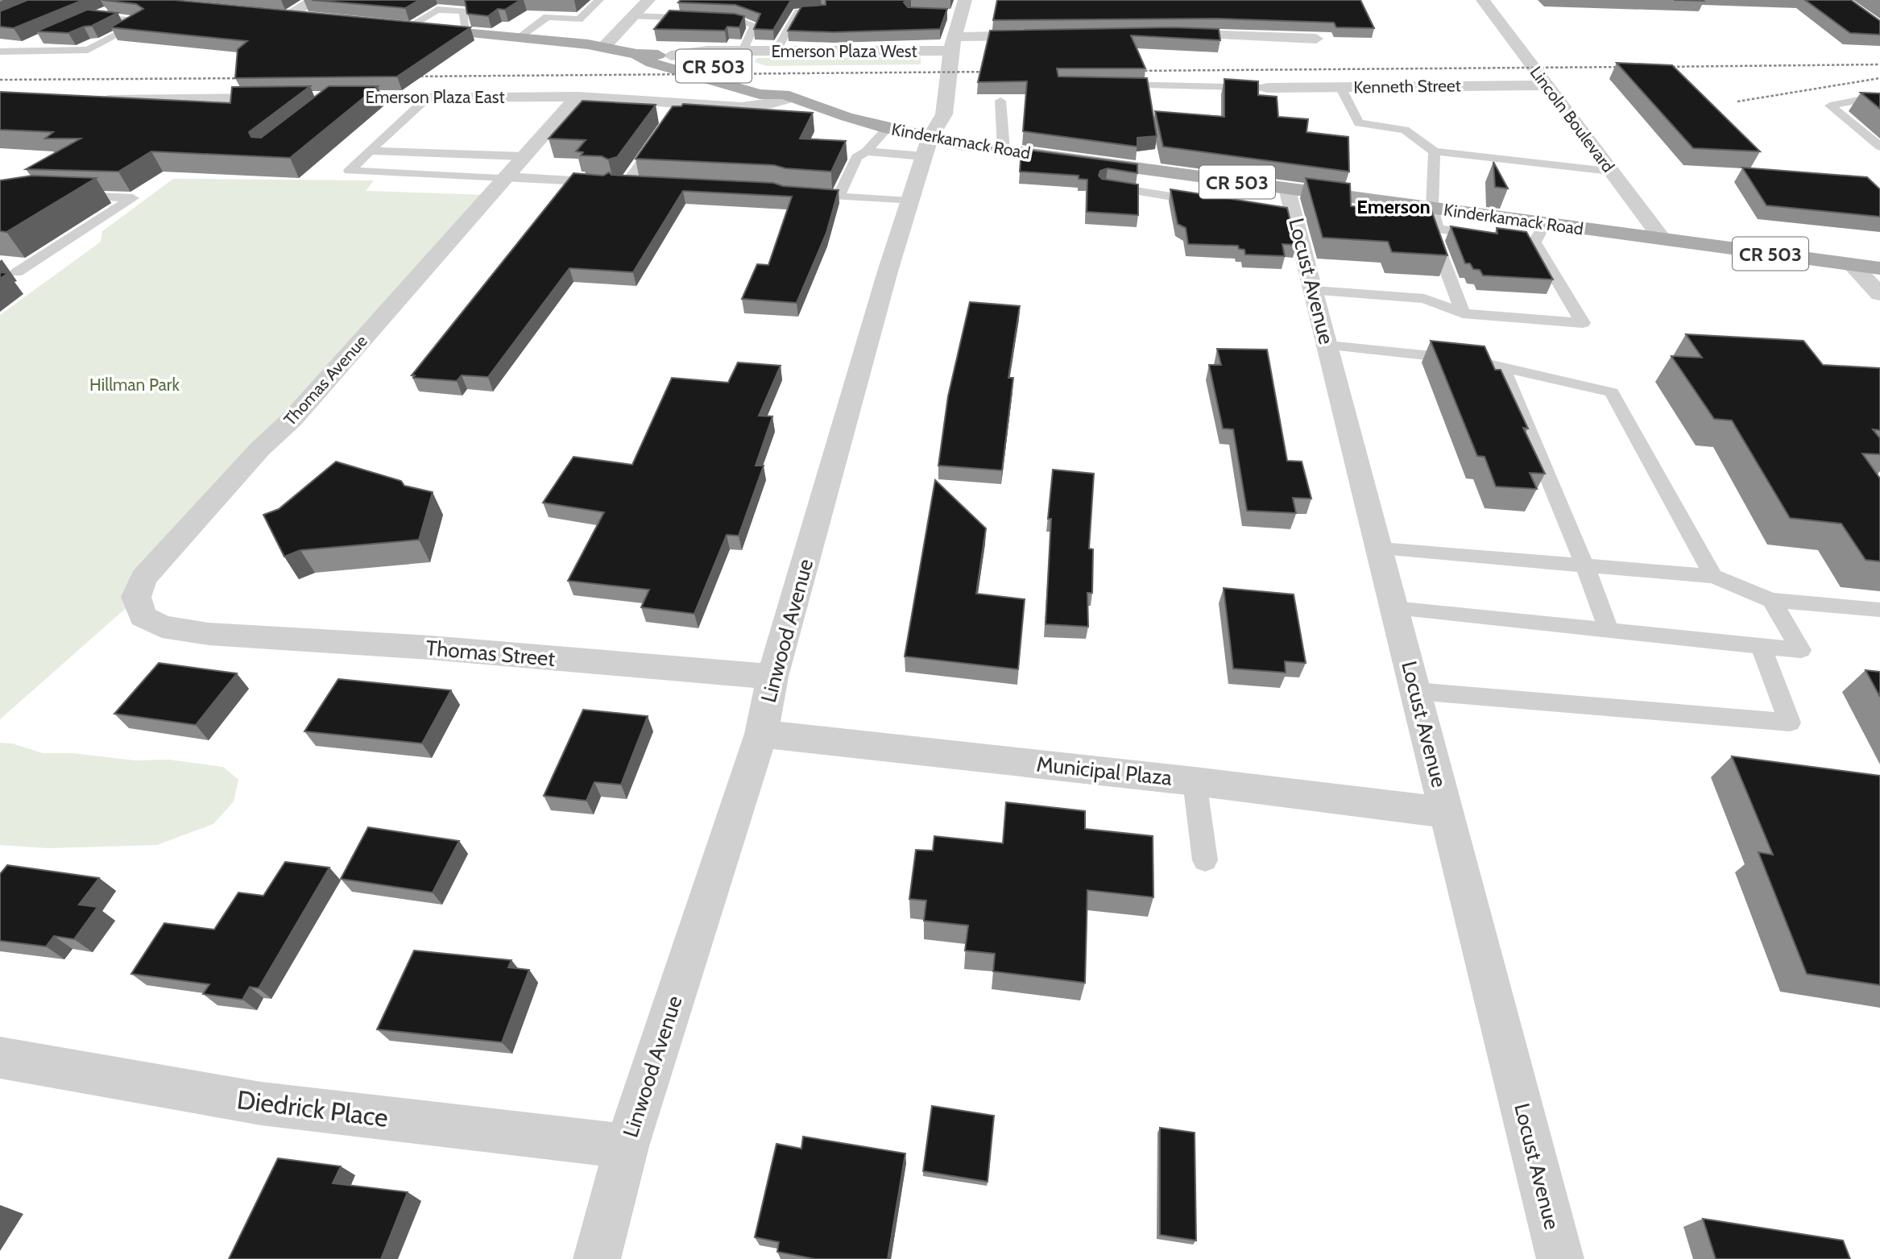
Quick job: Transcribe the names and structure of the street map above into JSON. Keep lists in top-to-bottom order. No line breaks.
{"streets":{"main road":["CR 503","Kinderkamack Road"],"street":["Emerson Plaza West","Kenneth Street","Emerson Plaza East","Lincoln Boulevard","Locust Avenue","Thomas Avenue","Linwood Avenue","Thomas Street","Municipal Plaza","Diedrick Place"]},"crossings":[["Emerson Plaza West","Kinderkamack Road"],["Emerson Plaza West","Linwood Avenue"],["Kenneth Street","Lincoln Boulevard"],["Emerson Plaza East","Kinderkamack Road"],["Emerson Plaza East","Thomas Avenue"],["Lincoln Boulevard","Kinderkamack Road"],["Kinderkamack Road","Locust Avenue"],["Kinderkamack Road","Linwood Avenue"],["Locust Avenue","Municipal Plaza"],["Thomas Avenue","Thomas Street"],["Linwood Avenue","Thomas Street"],["Linwood Avenue","Municipal Plaza"],["Linwood Avenue","Diedrick Place"]],"districts":["Emerson"],"parks":["Hillman Park"]}
